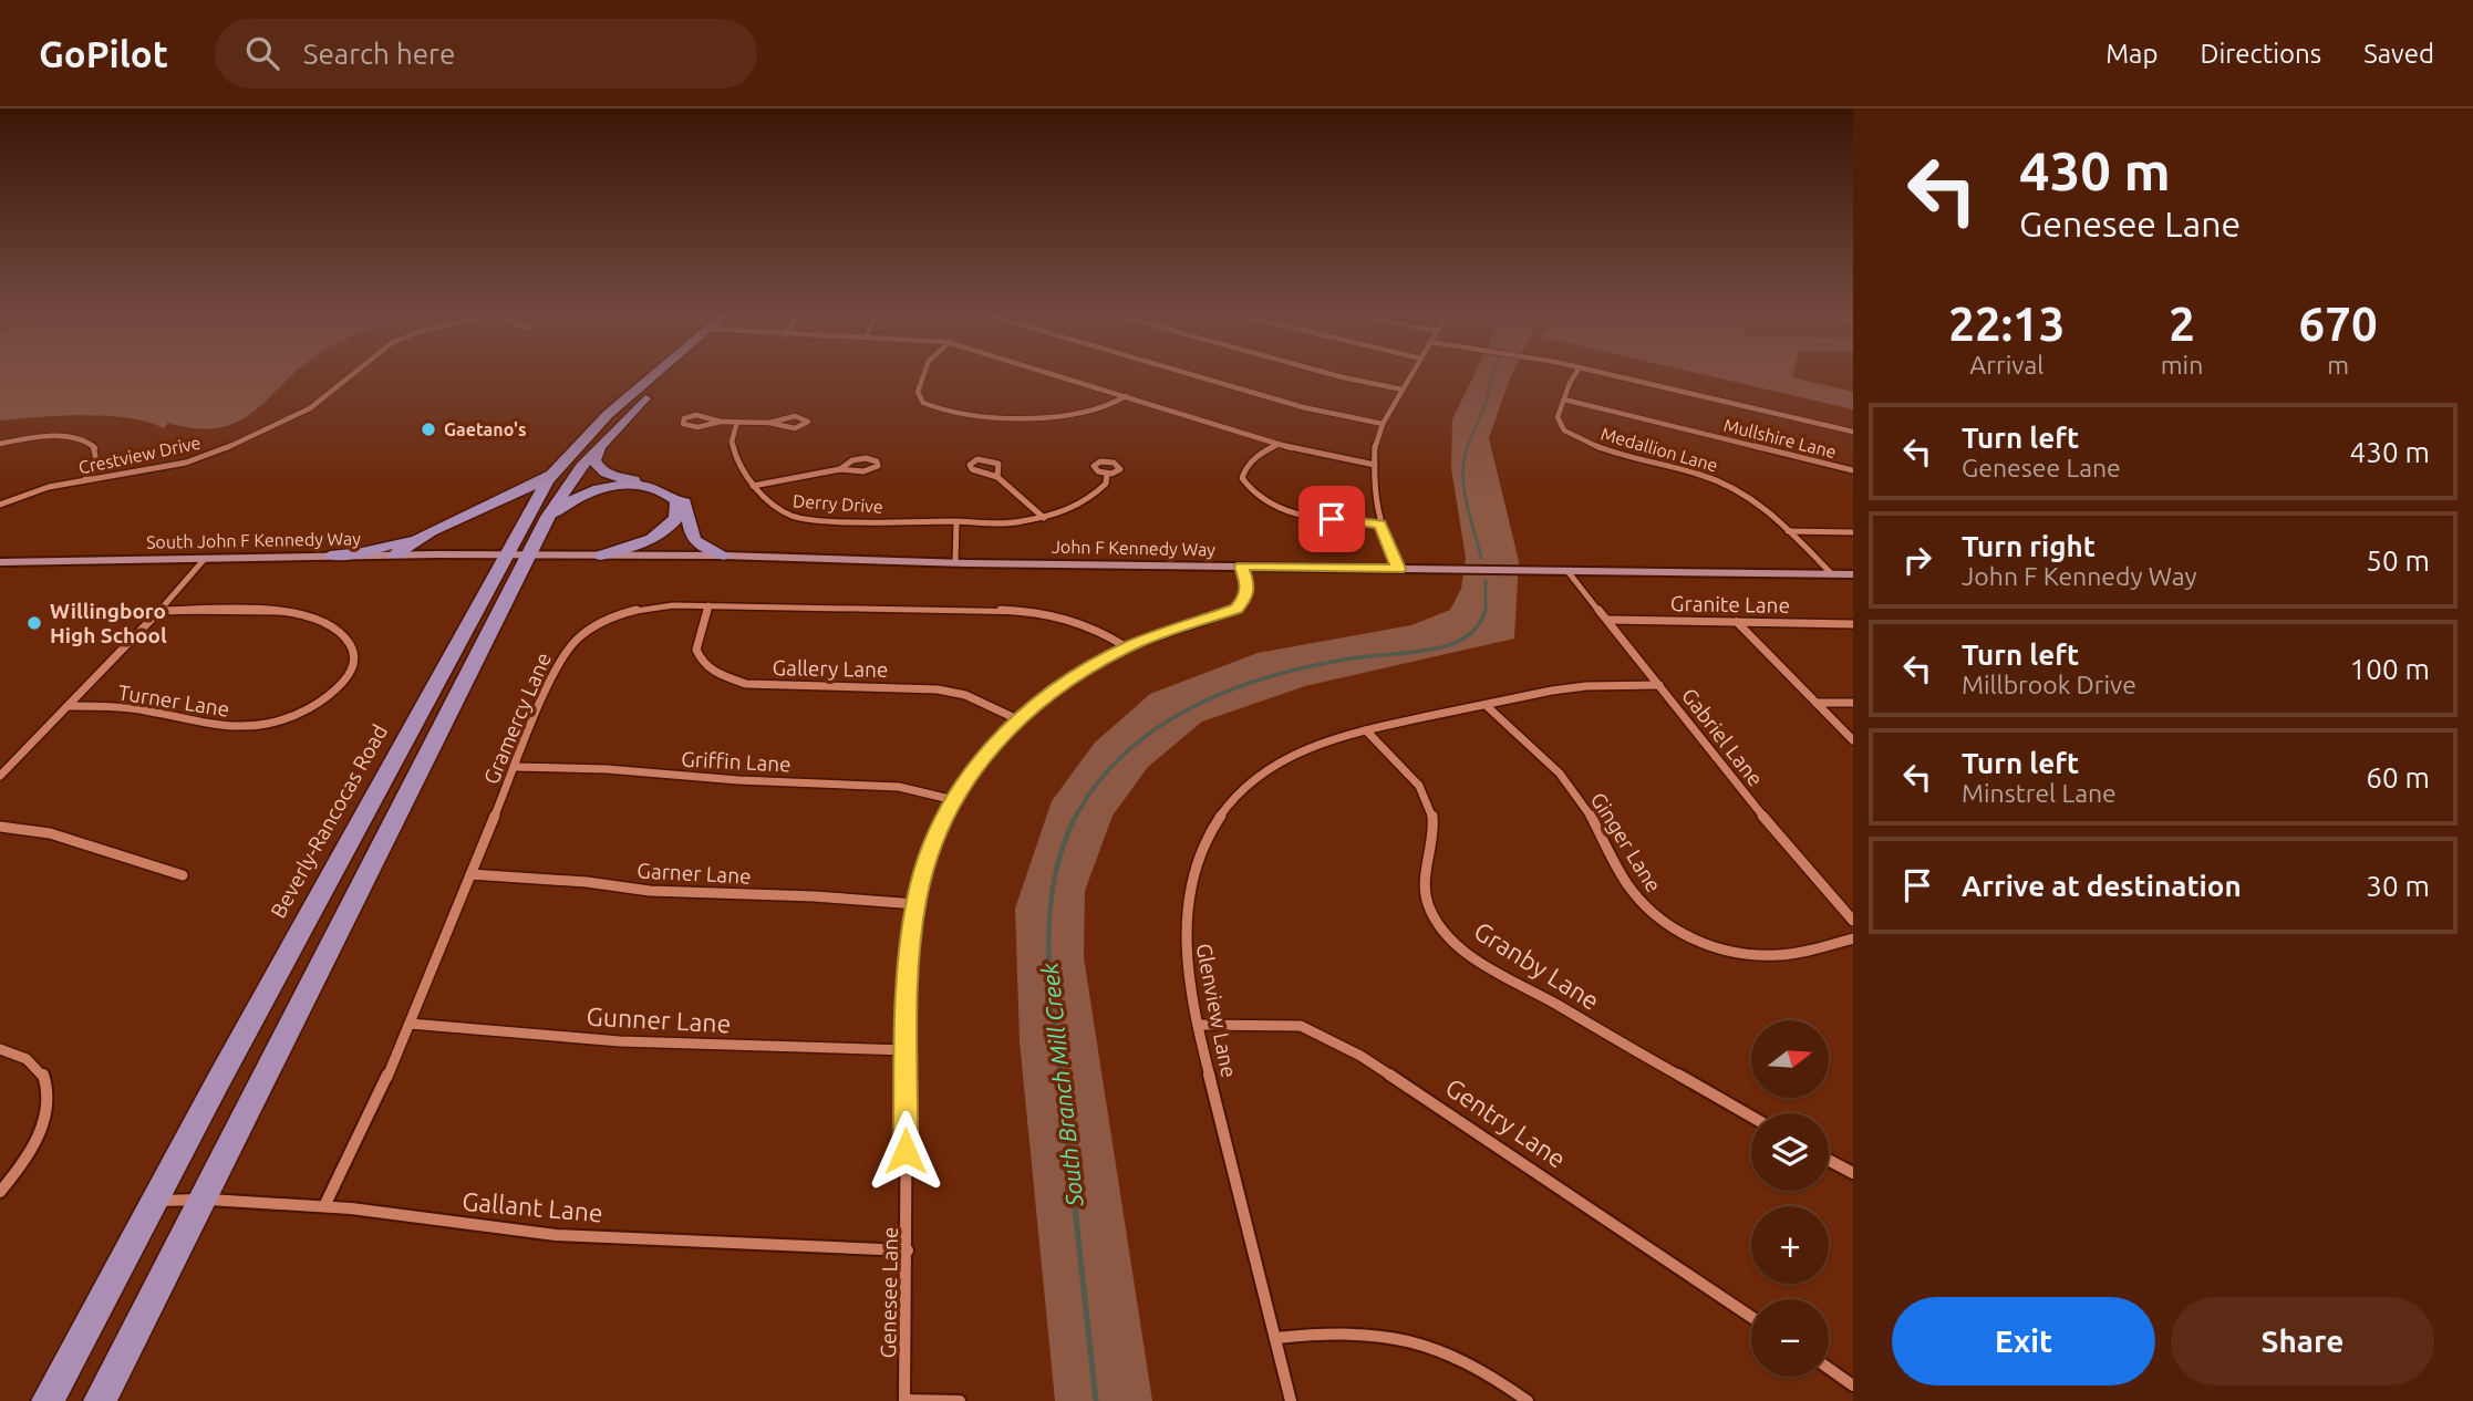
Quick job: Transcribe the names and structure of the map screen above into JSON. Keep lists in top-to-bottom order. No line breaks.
{"streets":{"main road":["Beverly-Rancocas Road"],"street":["Mullshire Lane","Medallion Lane","Crestview Drive","Derry Drive","South John F Kennedy Way","John F Kennedy Way","Granite Lane","Gallery Lane","Turner Lane","Gramercy Lane","Gabriel Lane","Griffin Lane","Ginger Lane","Garner Lane","Granby Lane","Glenview Lane","Gunner Lane","Gentry Lane","Gallant Lane","Genesee Lane"]},"crossings":[["Mullshire Lane","Medallion Lane"],["Medallion Lane","John F Kennedy Way"],["South John F Kennedy Way","John F Kennedy Way"],["South John F Kennedy Way","Beverly-Rancocas Road"],["John F Kennedy Way","Gabriel Lane"],["John F Kennedy Way","Beverly-Rancocas Road"],["John F Kennedy Way","Genesee Lane"],["Granite Lane","Gabriel Lane"],["Gallery Lane","Gramercy Lane"],["Gallery Lane","Genesee Lane"],["Gramercy Lane","Griffin Lane"],["Gramercy Lane","Garner Lane"],["Gramercy Lane","Gunner Lane"],["Gramercy Lane","Gallant Lane"],["Gramercy Lane","Genesee Lane"],["Gabriel Lane","Glenview Lane"],["Griffin Lane","Genesee Lane"],["Beverly-Rancocas Road","Gallant Lane"],["Ginger Lane","Glenview Lane"],["Garner Lane","Genesee Lane"],["Granby Lane","Glenview Lane"],["Glenview Lane","Gentry Lane"],["Gunner Lane","Genesee Lane"],["Gallant Lane","Genesee Lane"]],"water":["South Branch Mill Creek"],"places":["Gaetano's","Willingboro High School"],"north":"right","page":{"header":"GoPilot","search":"Search here","nav":["Map","Directions","Saved"],"turn":["430 m","Genesee Lane"],"eta":["22:13","Arrival","2","min","670","m"],"list":[{"name":"Turn left","note":"Genesee Lane","value":"430 m"},{"name":"Turn right","note":"John F Kennedy Way","value":"50 m"},{"name":"Turn left","note":"Millbrook Drive","value":"100 m"},{"name":"Turn left","note":"Minstrel Lane","value":"60 m"},{"name":"Arrive at destination","value":"30 m"}],"map_buttons":["+","−"],"buttons":["Exit","Share"]}}
